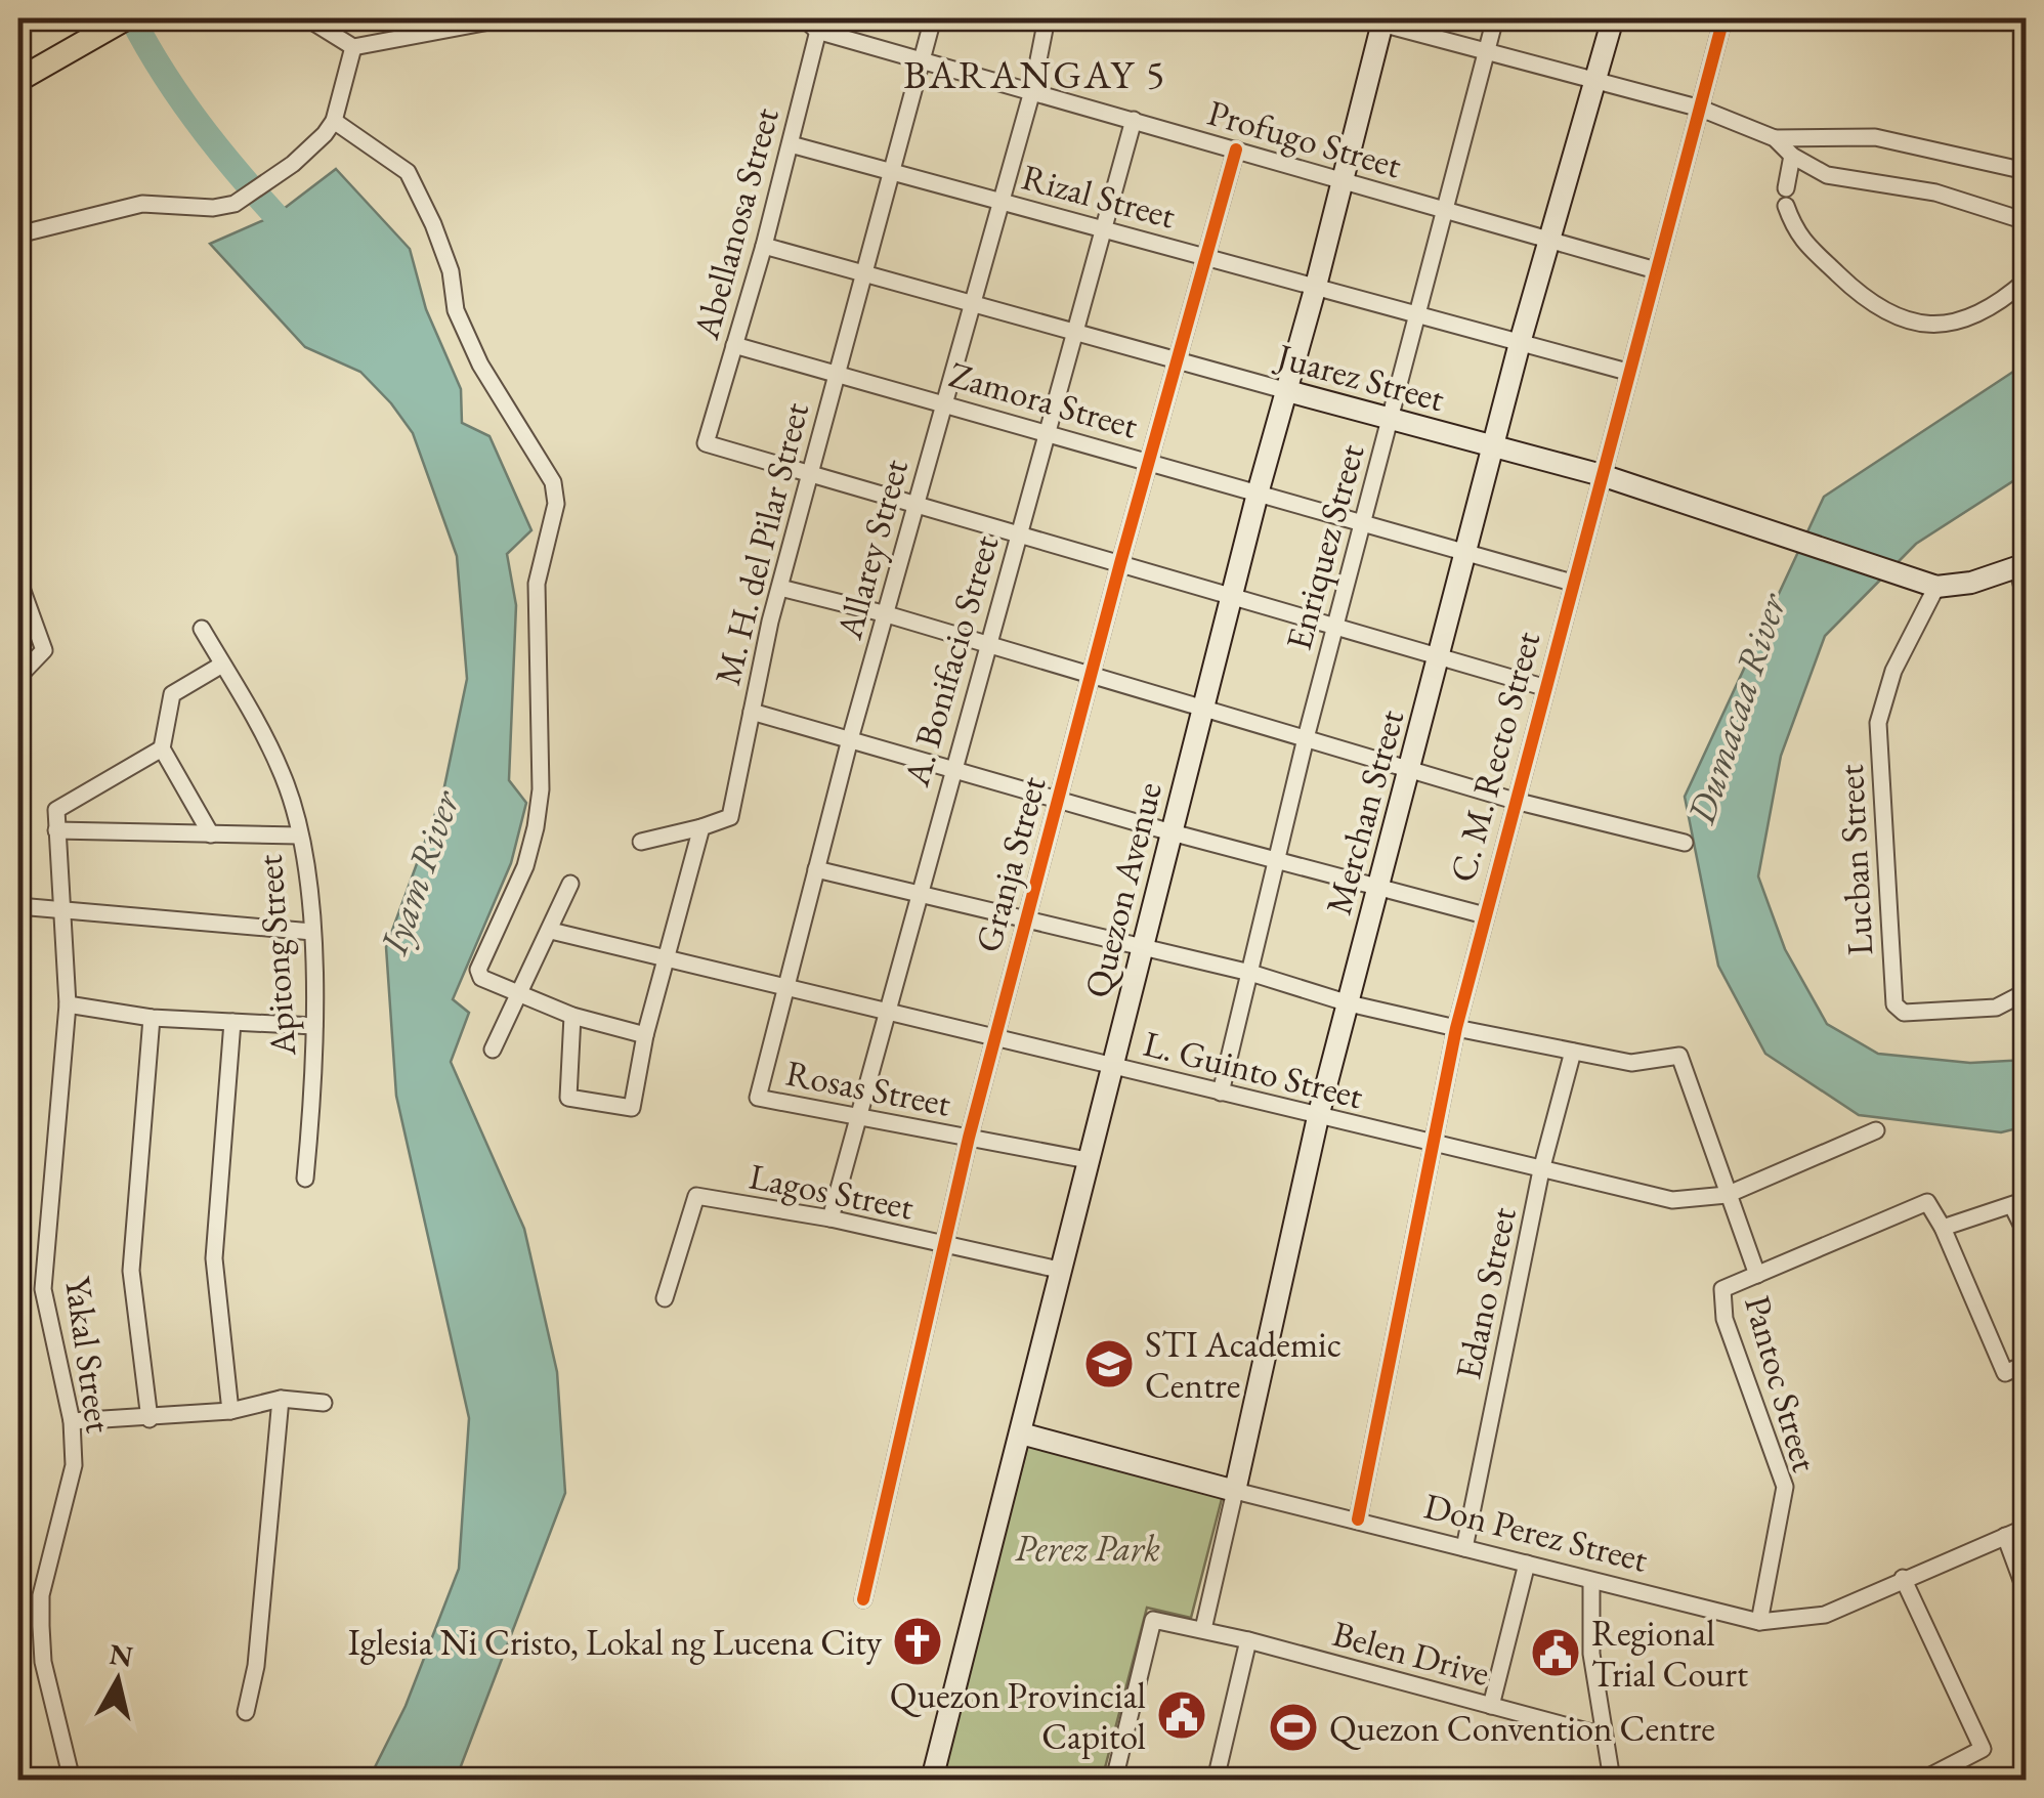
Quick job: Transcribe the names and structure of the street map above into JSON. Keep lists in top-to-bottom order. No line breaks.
{"streets":{"main road":["Juarez Street","Merchan Street","Quezon Avenue","Don Perez Street"],"street":["Profugo Street","Rizal Street","Abellanosa Street","Zamora Street","M. H. del Pilar Street","Enriquez Street","Allarey Street","A. Bonifacio Street","C. M. Recto Street","Lucban Street","Granja Street","Apitong Street","L. Guinto Street","Rosas Street","Lagos Street","Edano Street","Yakal Street","Pantoc Street","Belen Drive"]},"crossings":[["Profugo Street","Abellanosa Street"],["Profugo Street","M. H. del Pilar Street"],["Profugo Street","Enriquez Street"],["Profugo Street","Allarey Street"],["Profugo Street","A. Bonifacio Street"],["Profugo Street","C. M. Recto Street"],["Profugo Street","Merchan Street"],["Profugo Street","Granja Street"],["Profugo Street","Quezon Avenue"],["Rizal Street","Abellanosa Street"],["Rizal Street","M. H. del Pilar Street"],["Rizal Street","Enriquez Street"],["Rizal Street","Allarey Street"],["Rizal Street","A. Bonifacio Street"],["Rizal Street","C. M. Recto Street"],["Rizal Street","Merchan Street"],["Rizal Street","Granja Street"],["Rizal Street","Quezon Avenue"],["Abellanosa Street","Juarez Street"],["Abellanosa Street","Zamora Street"],["Abellanosa Street","M. H. del Pilar Street"],["Juarez Street","M. H. del Pilar Street"],["Juarez Street","Enriquez Street"],["Juarez Street","Allarey Street"],["Juarez Street","A. Bonifacio Street"],["Juarez Street","C. M. Recto Street"],["Juarez Street","Merchan Street"],["Juarez Street","Lucban Street"],["Juarez Street","Granja Street"],["Juarez Street","Quezon Avenue"],["Zamora Street","M. H. del Pilar Street"],["Zamora Street","Enriquez Street"],["Zamora Street","Allarey Street"],["Zamora Street","A. Bonifacio Street"],["Zamora Street","C. M. Recto Street"],["Zamora Street","Merchan Street"],["Zamora Street","Granja Street"],["Zamora Street","Quezon Avenue"],["Enriquez Street","L. Guinto Street"],["Allarey Street","L. Guinto Street"],["Allarey Street","Rosas Street"],["A. Bonifacio Street","L. Guinto Street"],["A. Bonifacio Street","Rosas Street"],["A. Bonifacio Street","Lagos Street"],["C. M. Recto Street","L. Guinto Street"],["C. M. Recto Street","Don Perez Street"],["Merchan Street","L. Guinto Street"],["Merchan Street","Don Perez Street"],["Merchan Street","Belen Drive"],["Granja Street","L. Guinto Street"],["Granja Street","Rosas Street"],["Granja Street","Lagos Street"],["Quezon Avenue","L. Guinto Street"],["Quezon Avenue","Rosas Street"],["Quezon Avenue","Lagos Street"],["Quezon Avenue","Don Perez Street"],["L. Guinto Street","Edano Street"],["Edano Street","Don Perez Street"],["Pantoc Street","Don Perez Street"]],"districts":["BARANGAY 5"],"water":["Dumacaa River","Iyam River"],"parks":["Perez Park"],"places":{"school or university":["STI Academic Centre"],"church":["Iglesia Ni Cristo, Lokal ng Lucena City"],"public building":["Regional Trial Court","Quezon Provincial Capitol"],"sports":["Quezon Convention Centre"]},"north":"top"}
